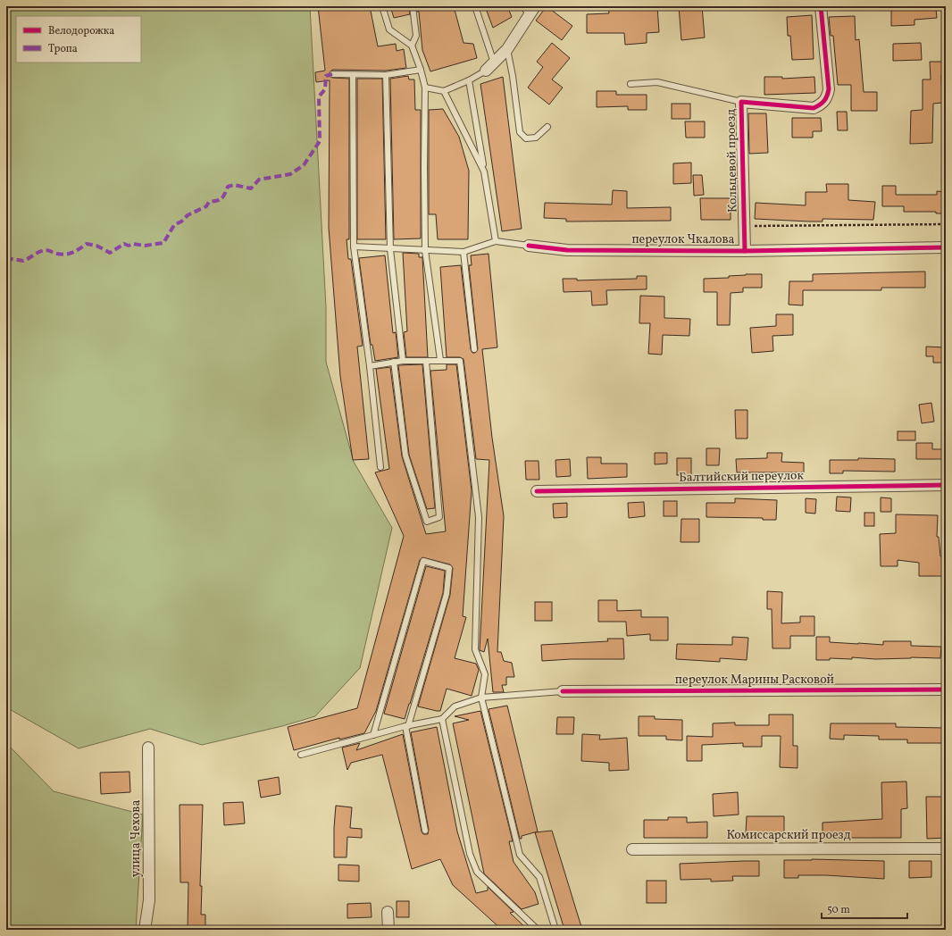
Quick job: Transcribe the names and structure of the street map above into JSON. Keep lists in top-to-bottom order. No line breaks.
{"streets":{"street":["Кольцевой проезд","переулок Чкалова","Балтийский переулок","переулок Марины Расковой","Комиссарский проезд","улица Чехова"]},"crossings":[["Кольцевой проезд","переулок Чкалова"]],"legend":["Велодорожка","Тропа"],"scale_bar":"50 m"}
